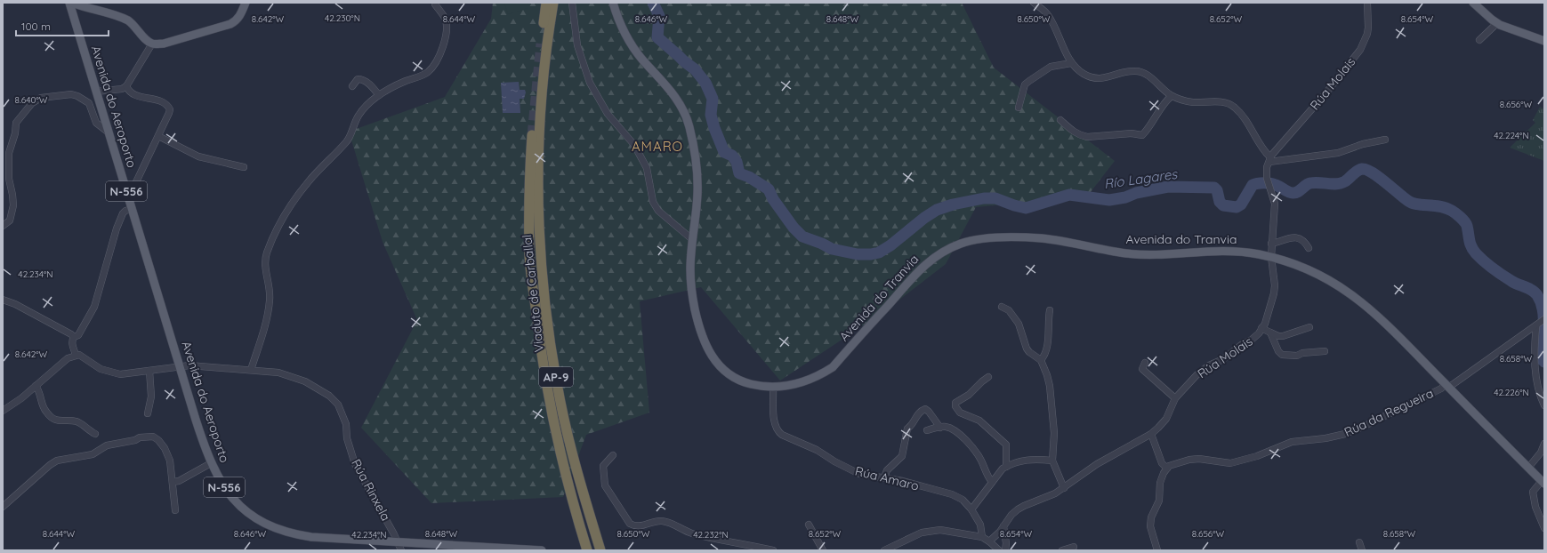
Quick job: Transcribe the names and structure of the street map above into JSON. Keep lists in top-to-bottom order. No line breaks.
{"streets":{"highway":["Viaduto de Carballal","AP-9"],"main road":["Avenida do Aeroporto","N-556","Avenida do Tranvia"],"street":["Rúa Molais","Rúa da Regueira","Rúa Amaro","Rúa Rinxela"]},"crossings":[["Rúa Molais","Avenida do Tranvia"],["Avenida do Aeroporto","Rúa Rinxela"],["Avenida do Tranvia","Rúa da Regueira"],["Avenida do Tranvia","Rúa Amaro"],["Viaduto de Carballal","AP-9"]],"districts":["AMARO"],"water":["Río Lagares"],"scale_bar":"100 m","coordinates":["42.230°N","8.642°W","8.644°W","8.646°W","8.648°W","8.650°W","8.652°W","8.654°W","8.640°W","8.656°W","42.224°N","42.234°N","8.658°W","42.226°N","42.232°N"]}
